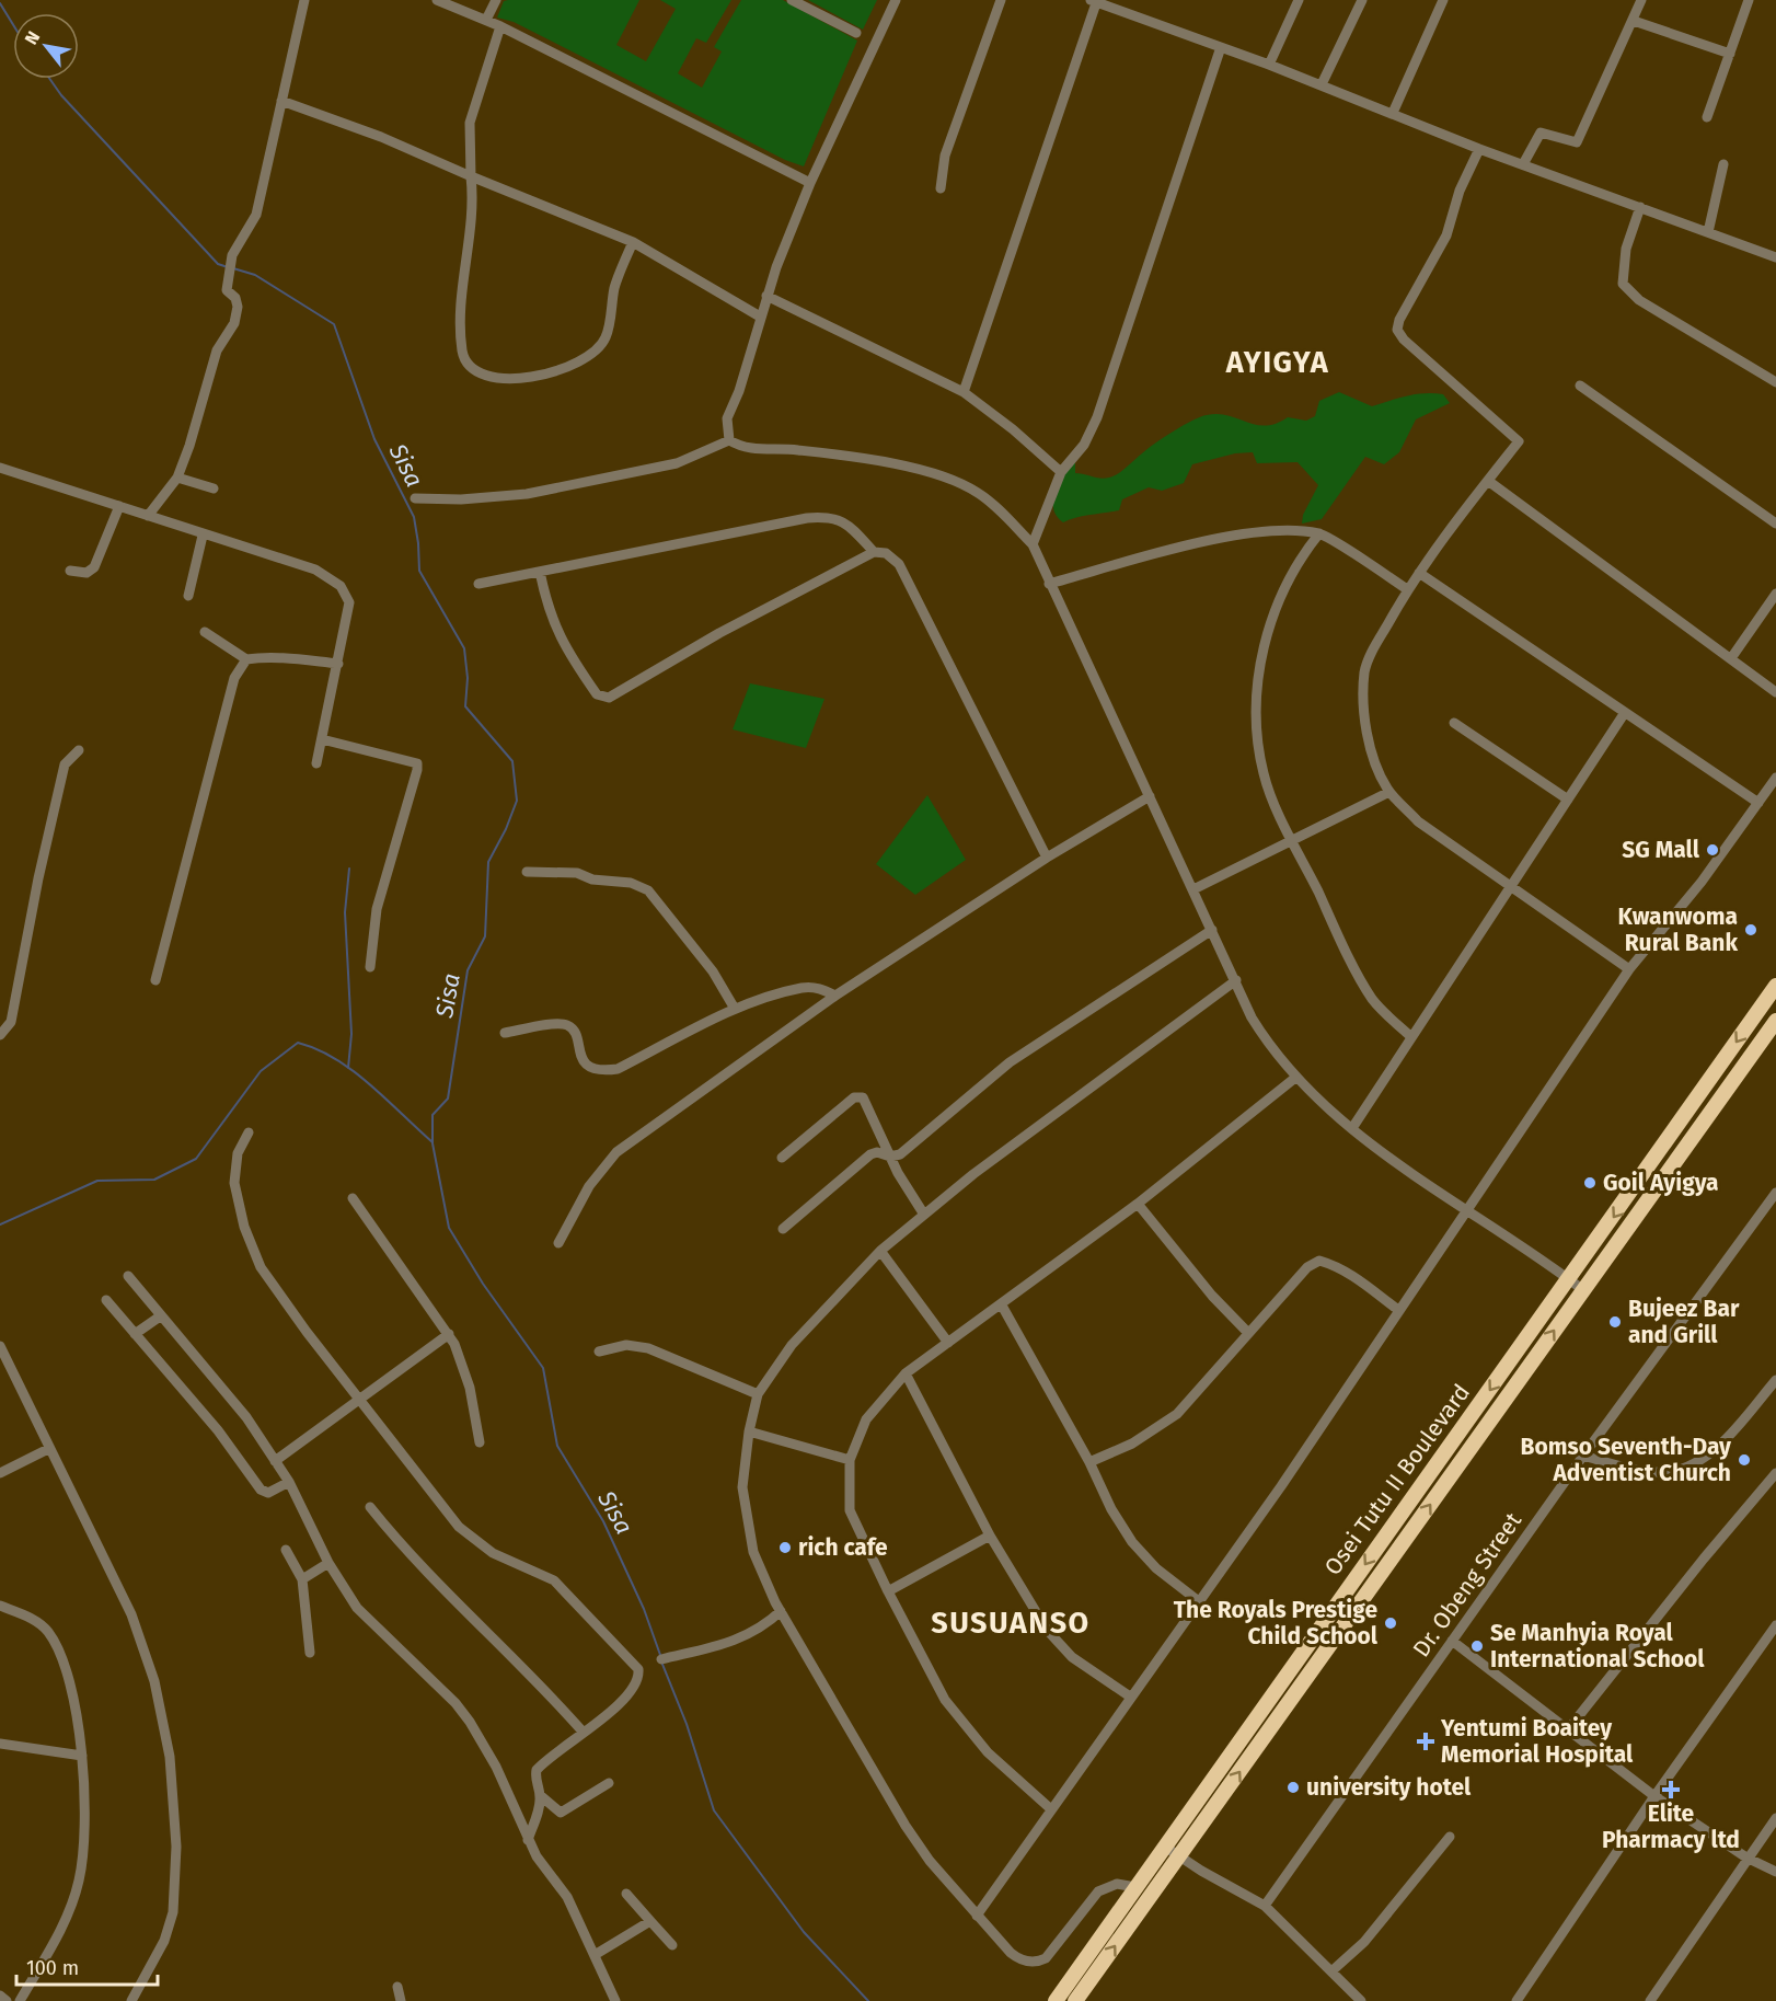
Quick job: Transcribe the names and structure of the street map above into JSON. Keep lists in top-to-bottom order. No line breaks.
{"streets":{"highway":["Osei Tutu II Boulevard"],"street":["Dr. Obeng Street"]},"districts":["AYIGYA","SUSUANSO"],"water":["Sisa"],"places":{"other":["SG Mall","Kwanwoma Rural Bank","Goil Ayigya","Bujeez Bar and Grill","Bomso Seventh-Day Adventist Church","rich cafe","The Royals Prestige Child School","Se Manhyia Royal International School","university hotel"],"health":["Yentumi Boaitey Memorial Hospital","Elite Pharmacy ltd"]},"scale_bar":"100 m","north":"top left"}
